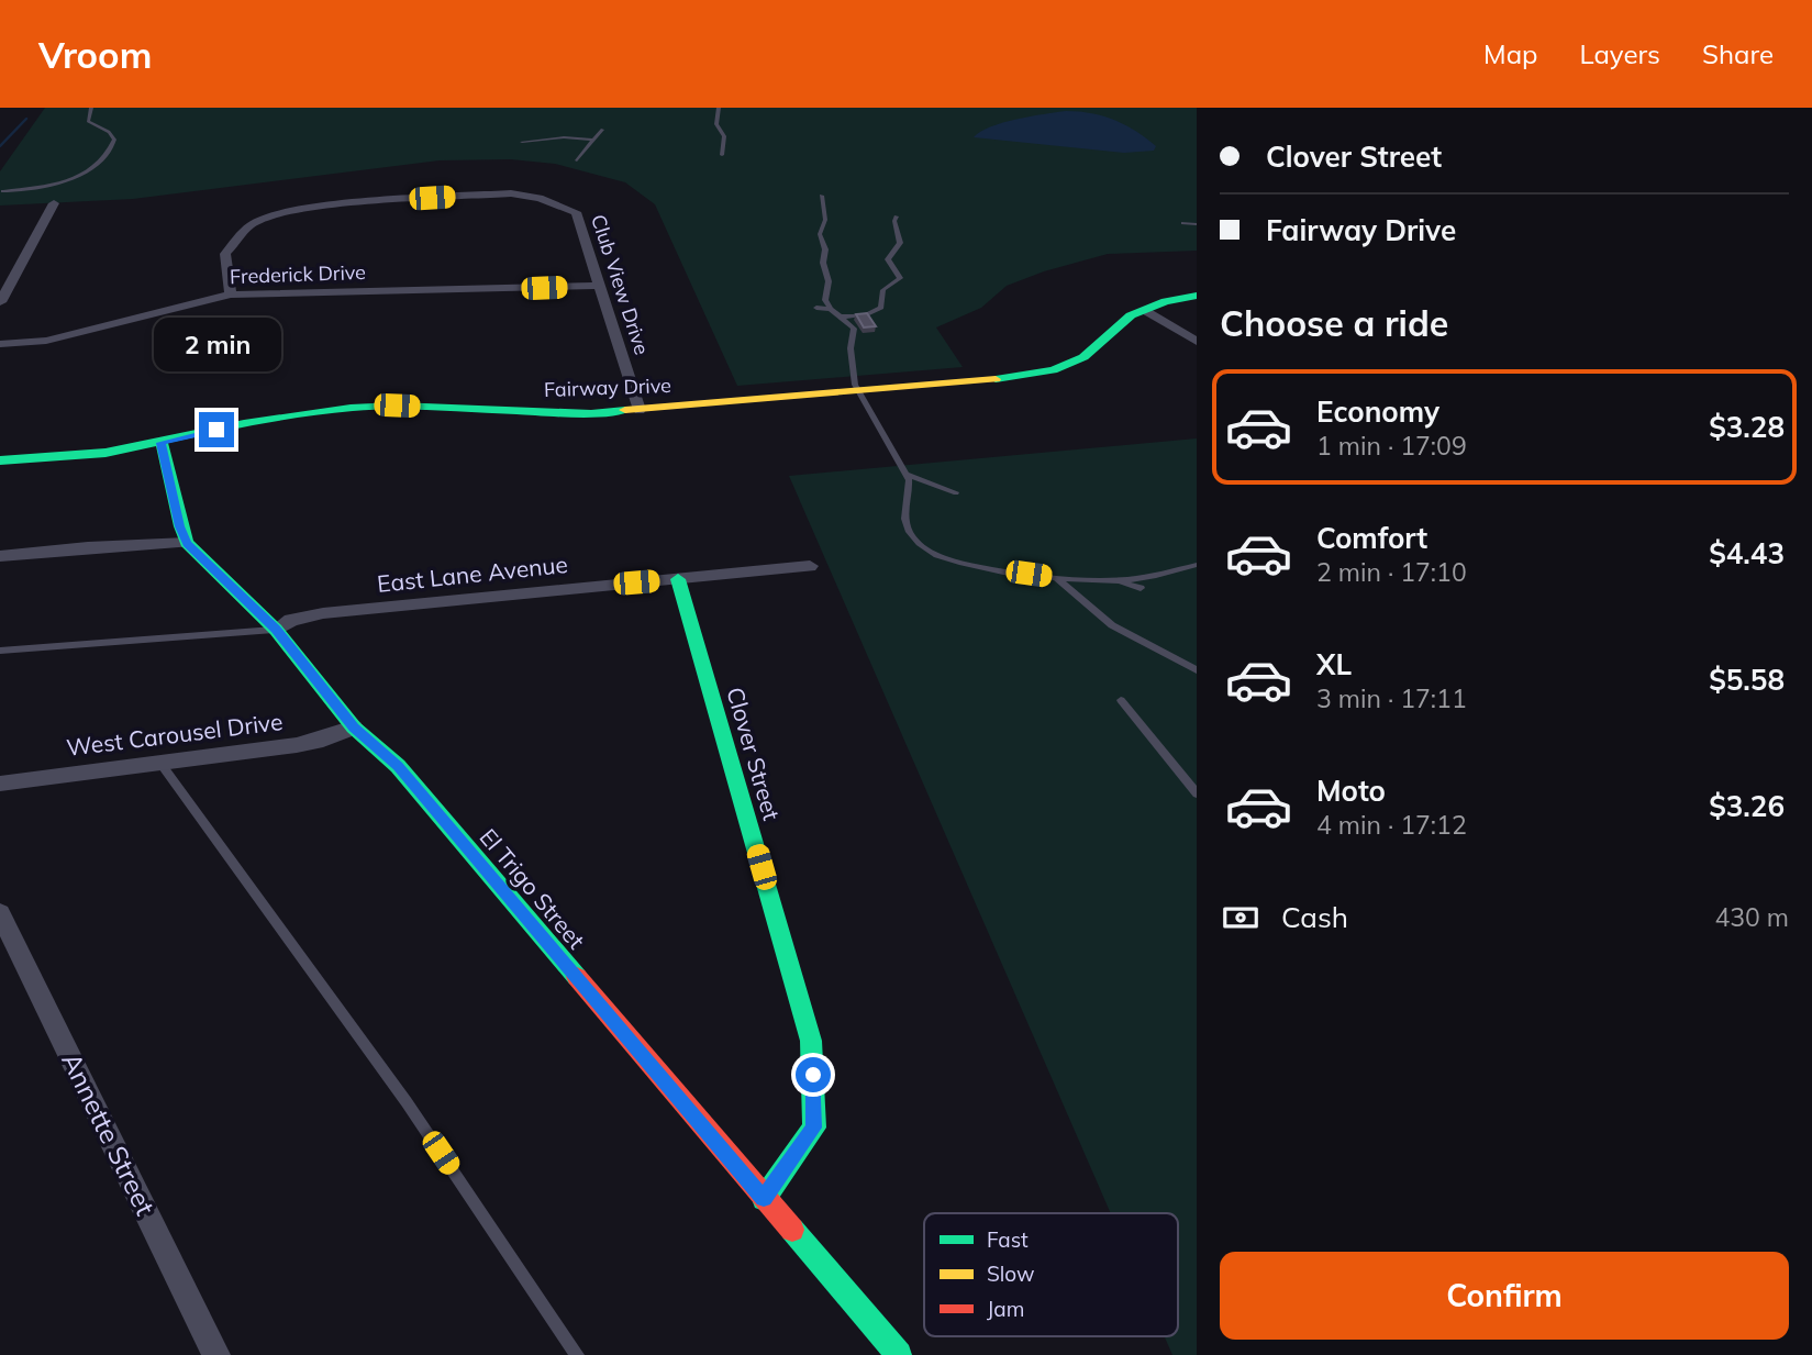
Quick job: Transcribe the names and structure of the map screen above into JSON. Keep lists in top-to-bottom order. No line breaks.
{"streets":{"street":["Frederick Drive","Club View Drive","Fairway Drive","East Lane Avenue","West Carousel Drive","Clover Street","El Trigo Street","Annette Street"]},"crossings":[["Frederick Drive","Club View Drive"],["Club View Drive","Fairway Drive"],["Fairway Drive","El Trigo Street"],["East Lane Avenue","Clover Street"],["East Lane Avenue","El Trigo Street"],["West Carousel Drive","El Trigo Street"],["Clover Street","El Trigo Street"]],"legend":["Fast","Slow","Jam"],"page":{"header":"Vroom","nav":["Map","Layers","Share"],"banner":["Clover Street","Fairway Drive"],"heading":"Choose a ride","bubble":"2 min","list":[{"name":"Economy","note":"1 min · 17:09","value":"$3.28"},{"name":"Comfort","note":"2 min · 17:10","value":"$4.43"},{"name":"XL","note":"3 min · 17:11","value":"$5.58"},{"name":"Moto","note":"4 min · 17:12","value":"$3.26"}],"pay":["Cash","430 m"],"buttons":"Confirm"}}
